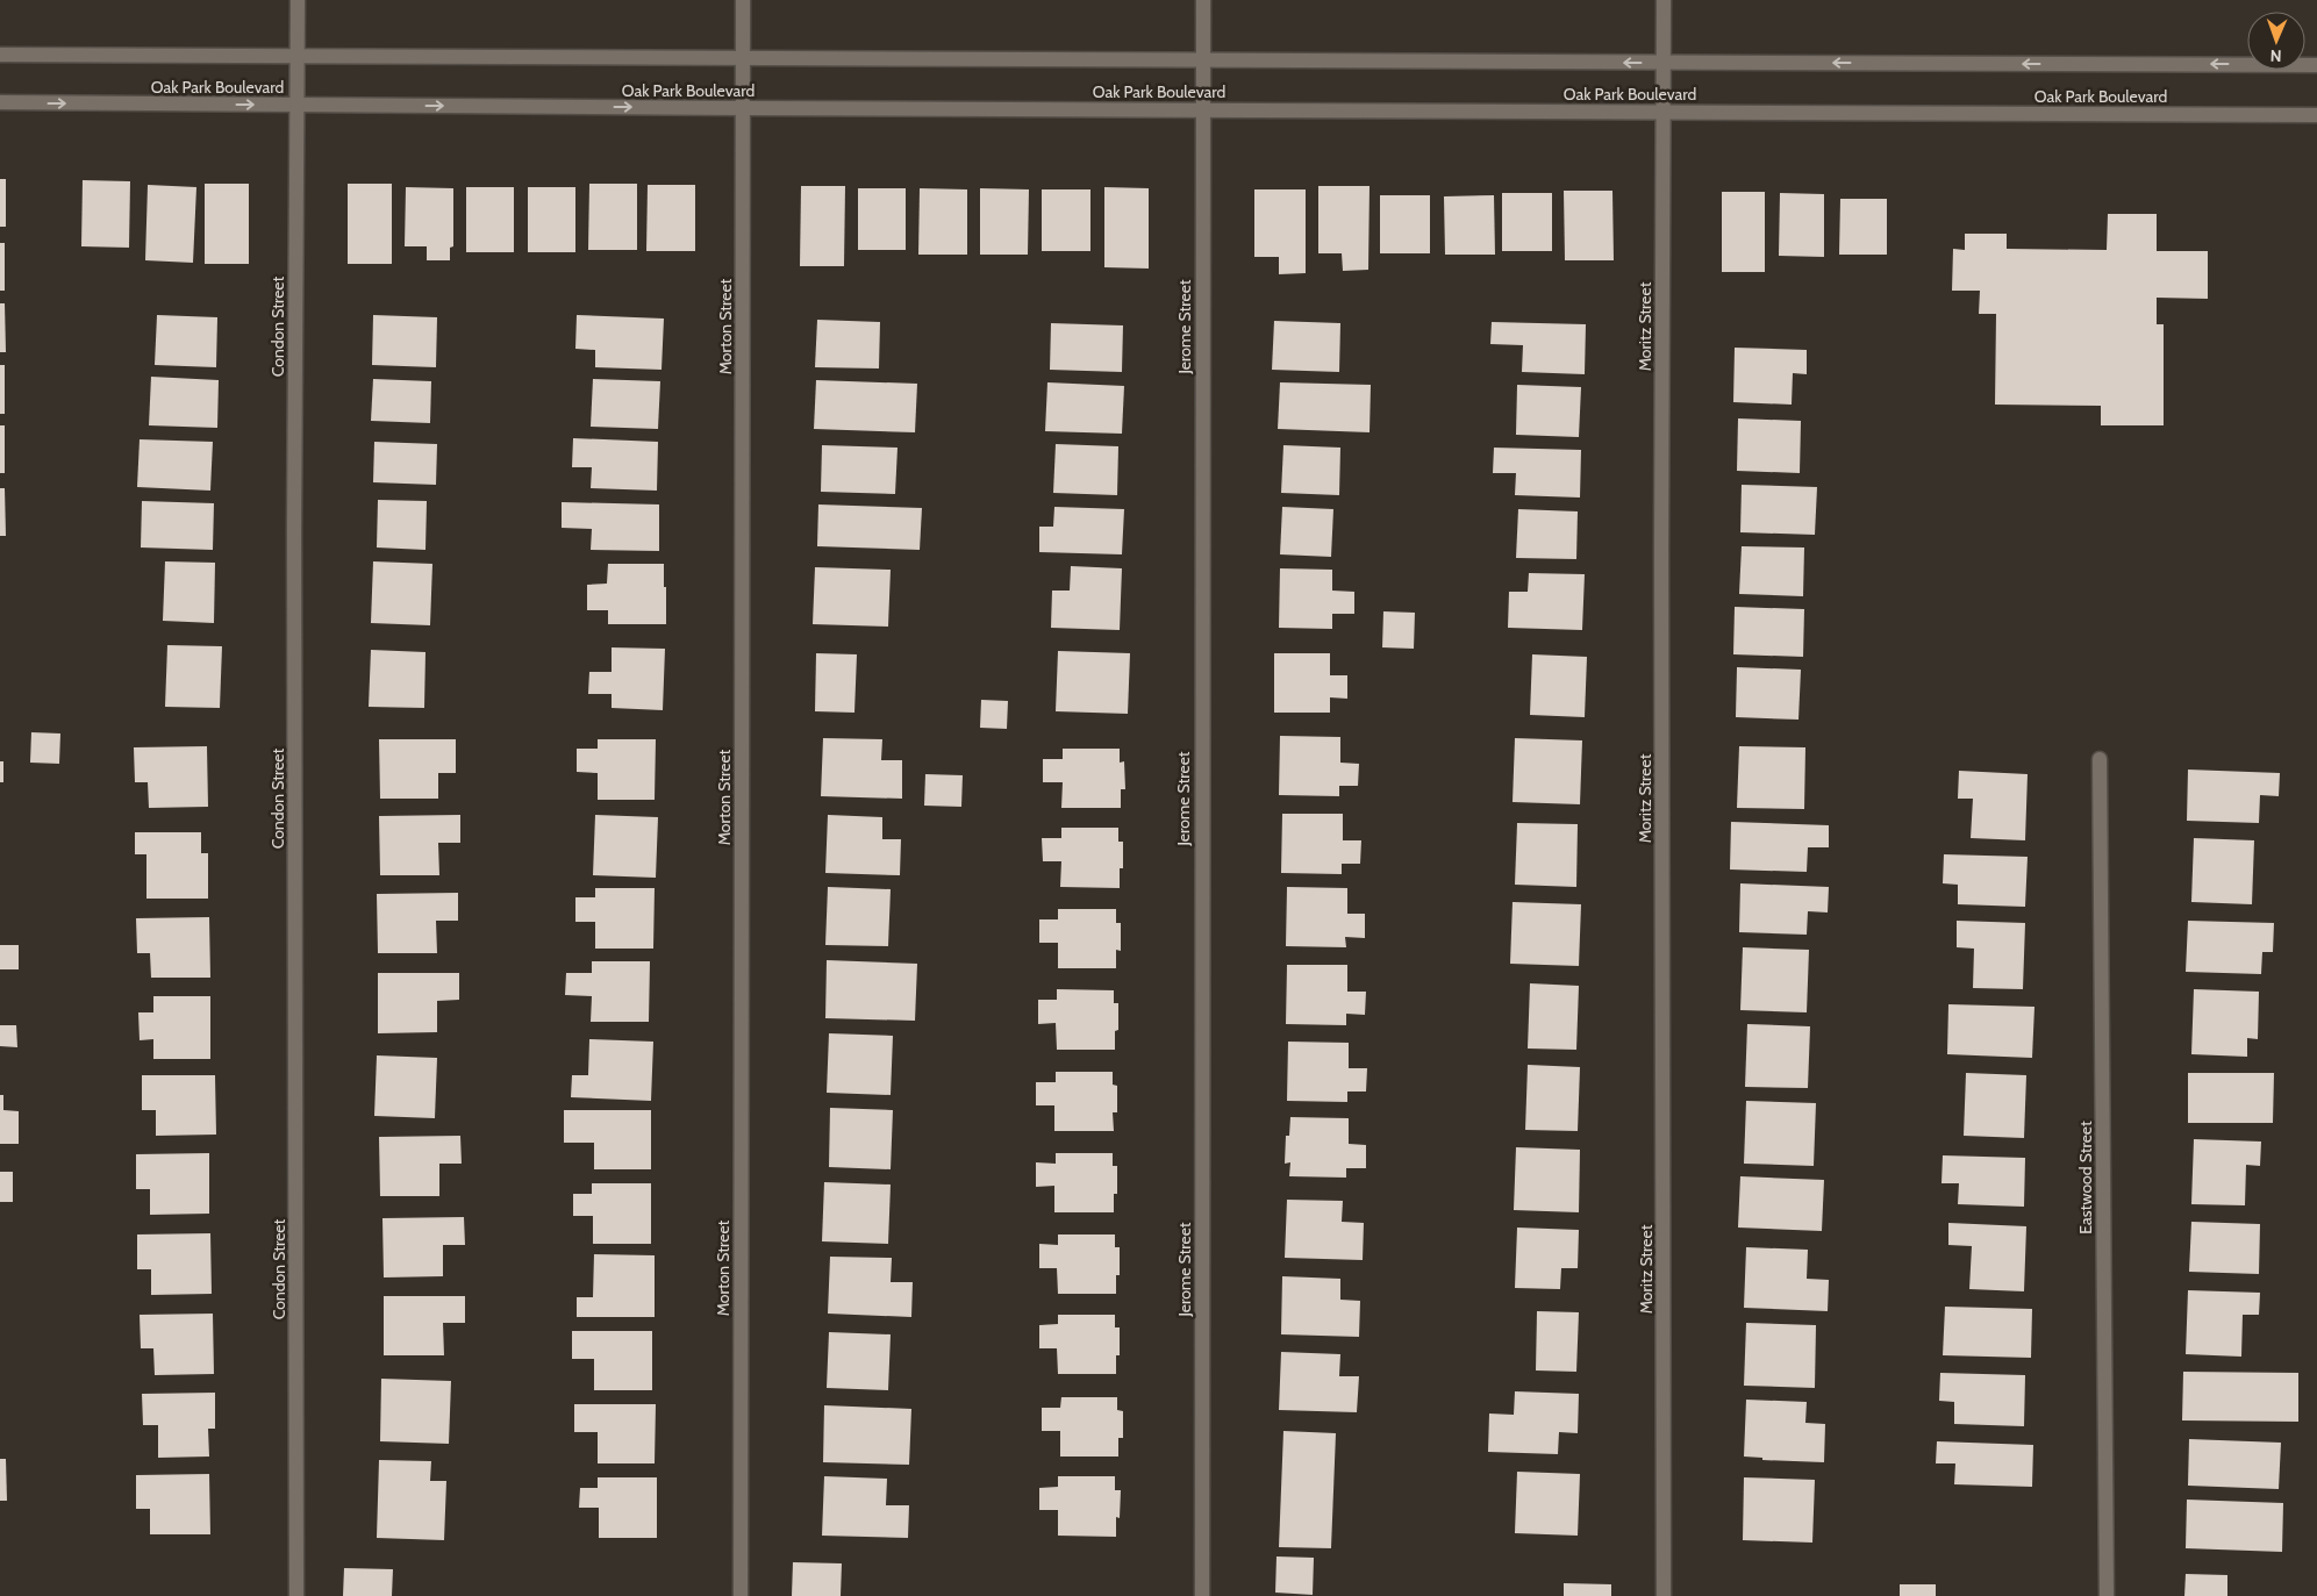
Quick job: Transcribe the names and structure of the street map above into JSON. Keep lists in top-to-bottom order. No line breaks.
{"streets":{"street":["Oak Park Boulevard","Condon Street","Morton Street","Jerome Street","Moritz Street","Eastwood Street"]},"crossings":[["Oak Park Boulevard","Condon Street"],["Oak Park Boulevard","Morton Street"],["Oak Park Boulevard","Jerome Street"],["Oak Park Boulevard","Moritz Street"]],"north":"bottom"}
